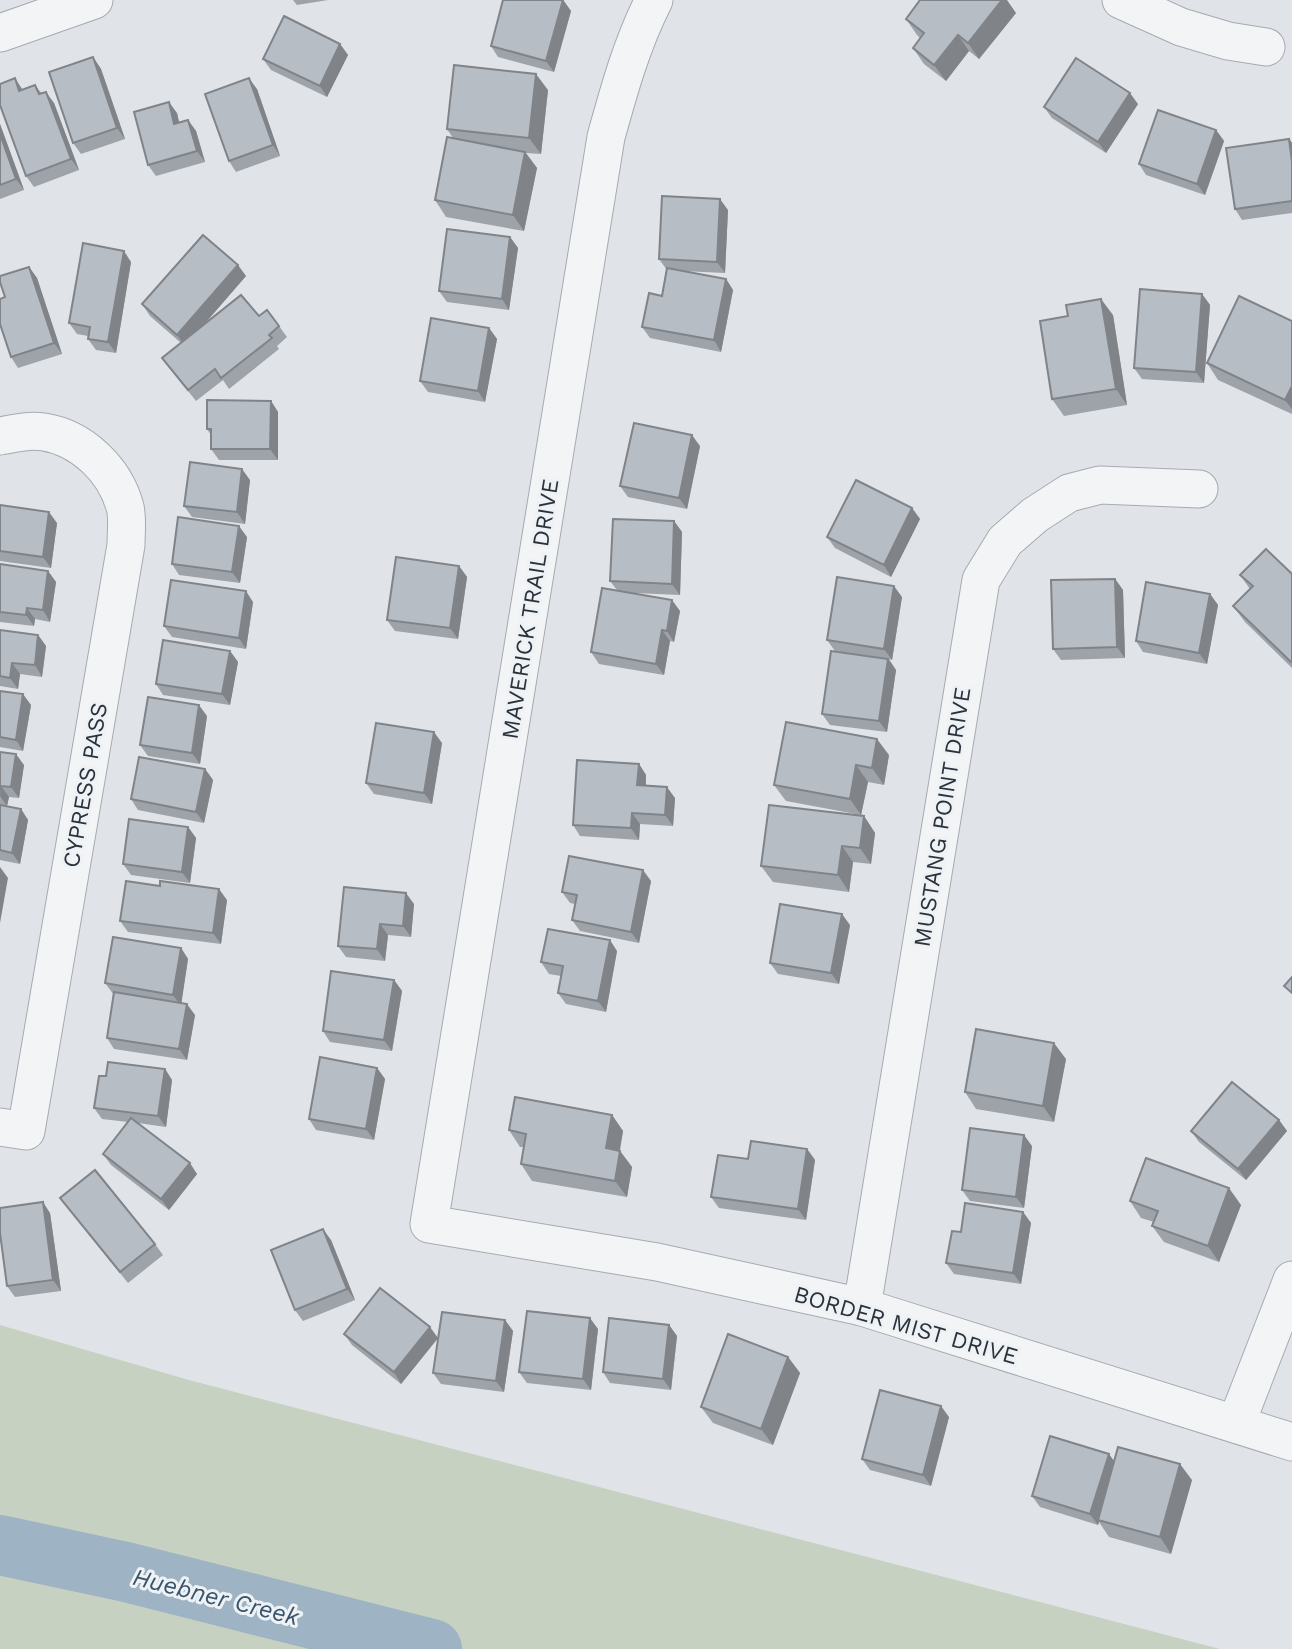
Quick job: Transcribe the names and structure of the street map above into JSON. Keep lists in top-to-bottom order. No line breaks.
{"streets":{"street":["MAVERICK TRAIL DRIVE","CYPRESS PASS","MUSTANG POINT DRIVE","BORDER MIST DRIVE"]},"crossings":[["MAVERICK TRAIL DRIVE","BORDER MIST DRIVE"],["MUSTANG POINT DRIVE","BORDER MIST DRIVE"]],"water":["Huebner Creek"]}
